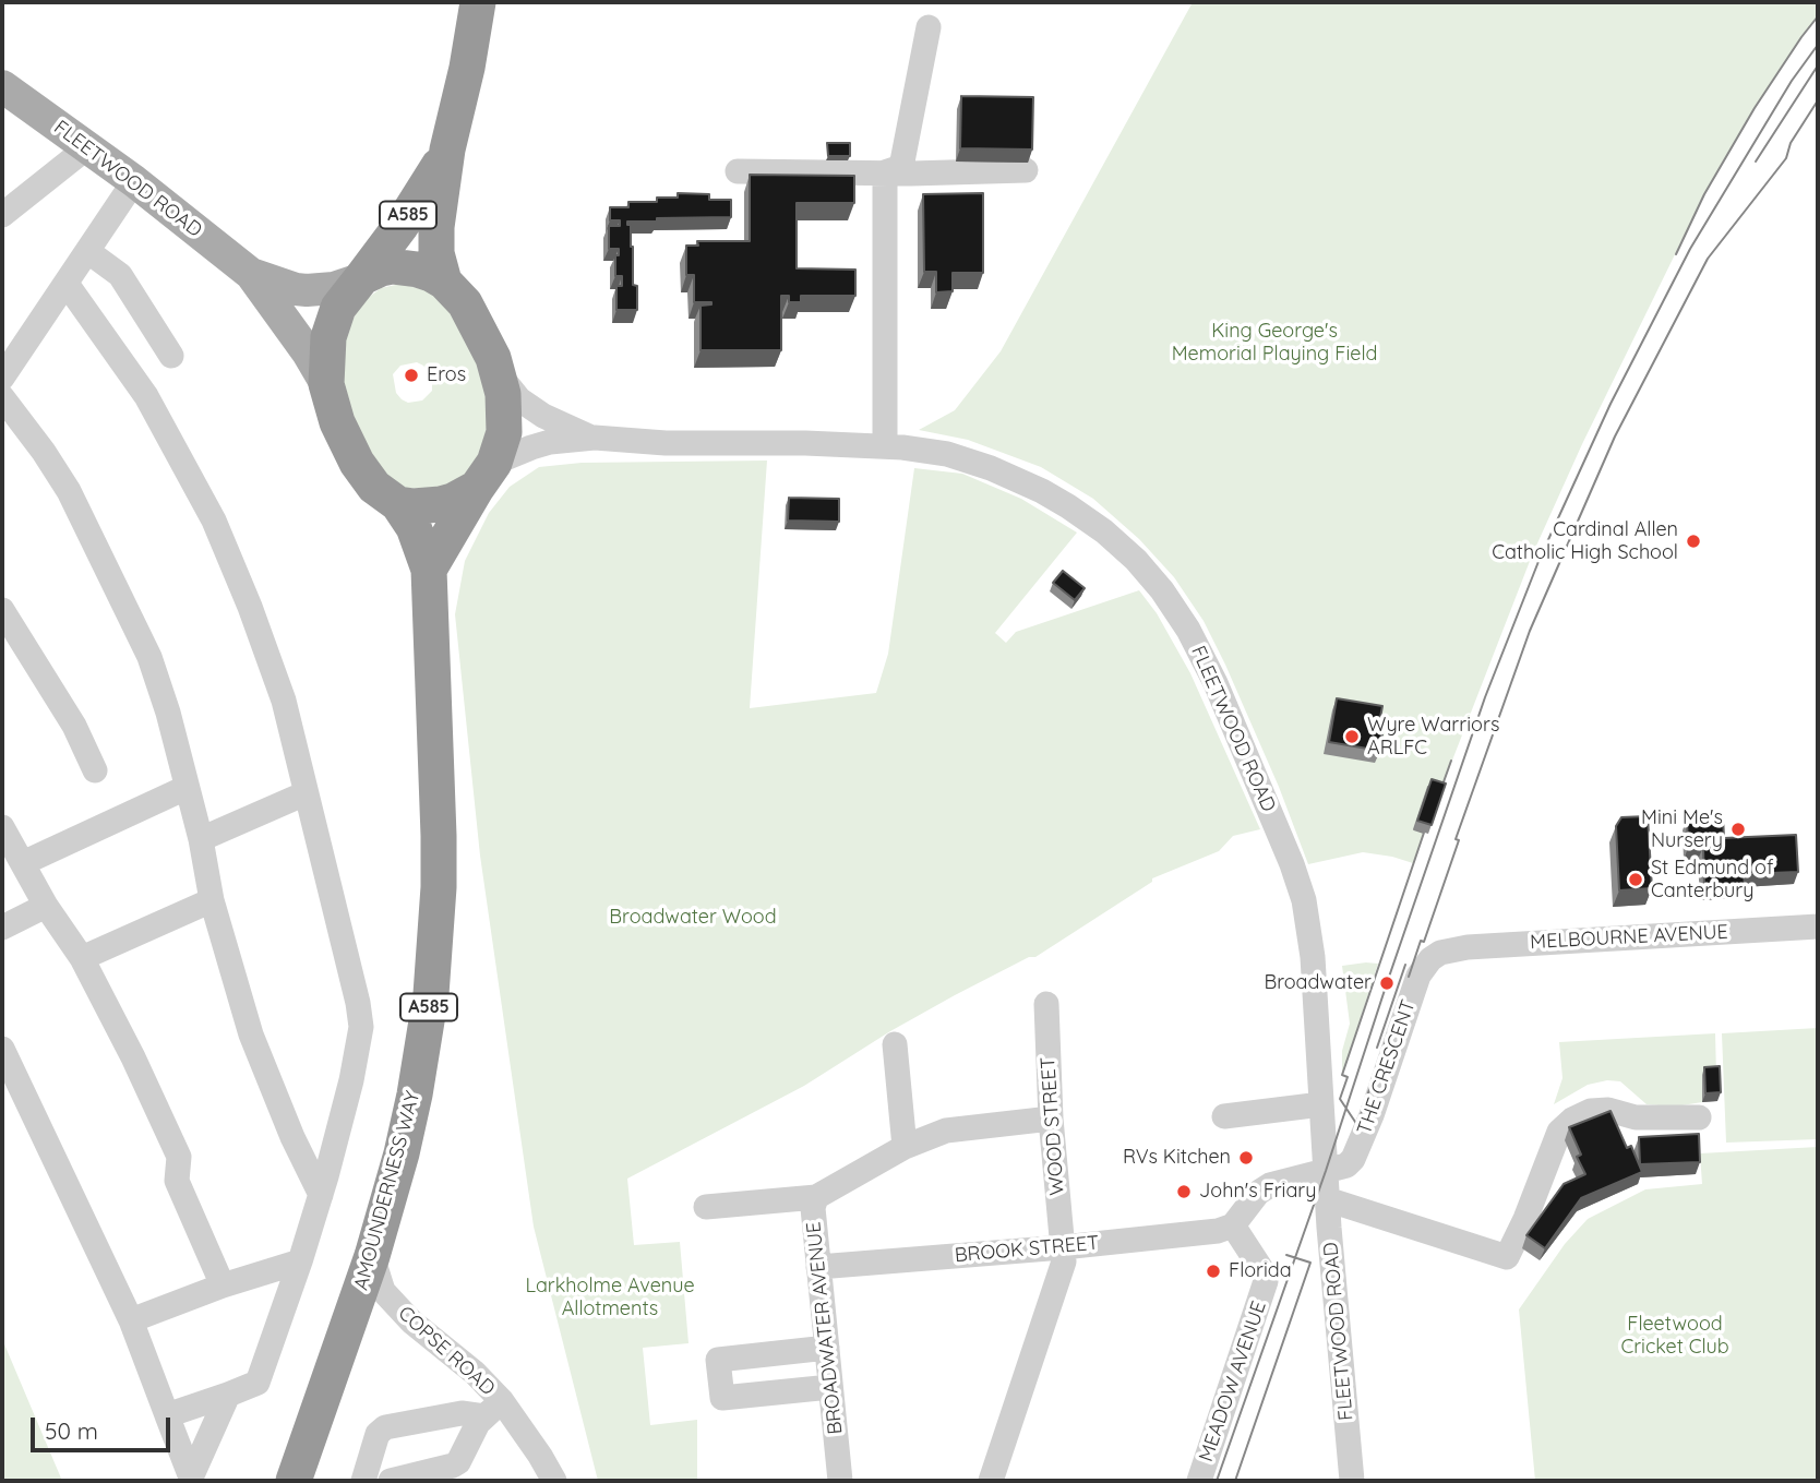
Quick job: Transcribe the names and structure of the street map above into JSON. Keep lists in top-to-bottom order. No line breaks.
{"streets":{"highway":["A585","AMOUNDERNESS WAY"],"main road":["FLEETWOOD ROAD"],"street":["MELBOURNE AVENUE","THE CRESCENT","WOOD STREET","BROOK STREET","BROADWATER AVENUE","COPSE ROAD","MEADOW AVENUE"]},"crossings":[["FLEETWOOD ROAD","A585"],["FLEETWOOD ROAD","THE CRESCENT"],["FLEETWOOD ROAD","AMOUNDERNESS WAY"],["A585","AMOUNDERNESS WAY"],["MELBOURNE AVENUE","THE CRESCENT"],["WOOD STREET","BROOK STREET"],["WOOD STREET","BROADWATER AVENUE"],["AMOUNDERNESS WAY","COPSE ROAD"],["BROOK STREET","BROADWATER AVENUE"],["BROOK STREET","MEADOW AVENUE"]],"parks":["King George's Memorial Playing Field","Broadwater Wood","Larkholme Avenue Allotments","Fleetwood Cricket Club"],"places":["Eros","Cardinal Allen Catholic High School","Wyre Warriors ARLFC","Mini Me's Nursery","St Edmund of Canterbury","Broadwater","RVs Kitchen","John's Friary","Florida"],"scale_bar":"50 m"}
